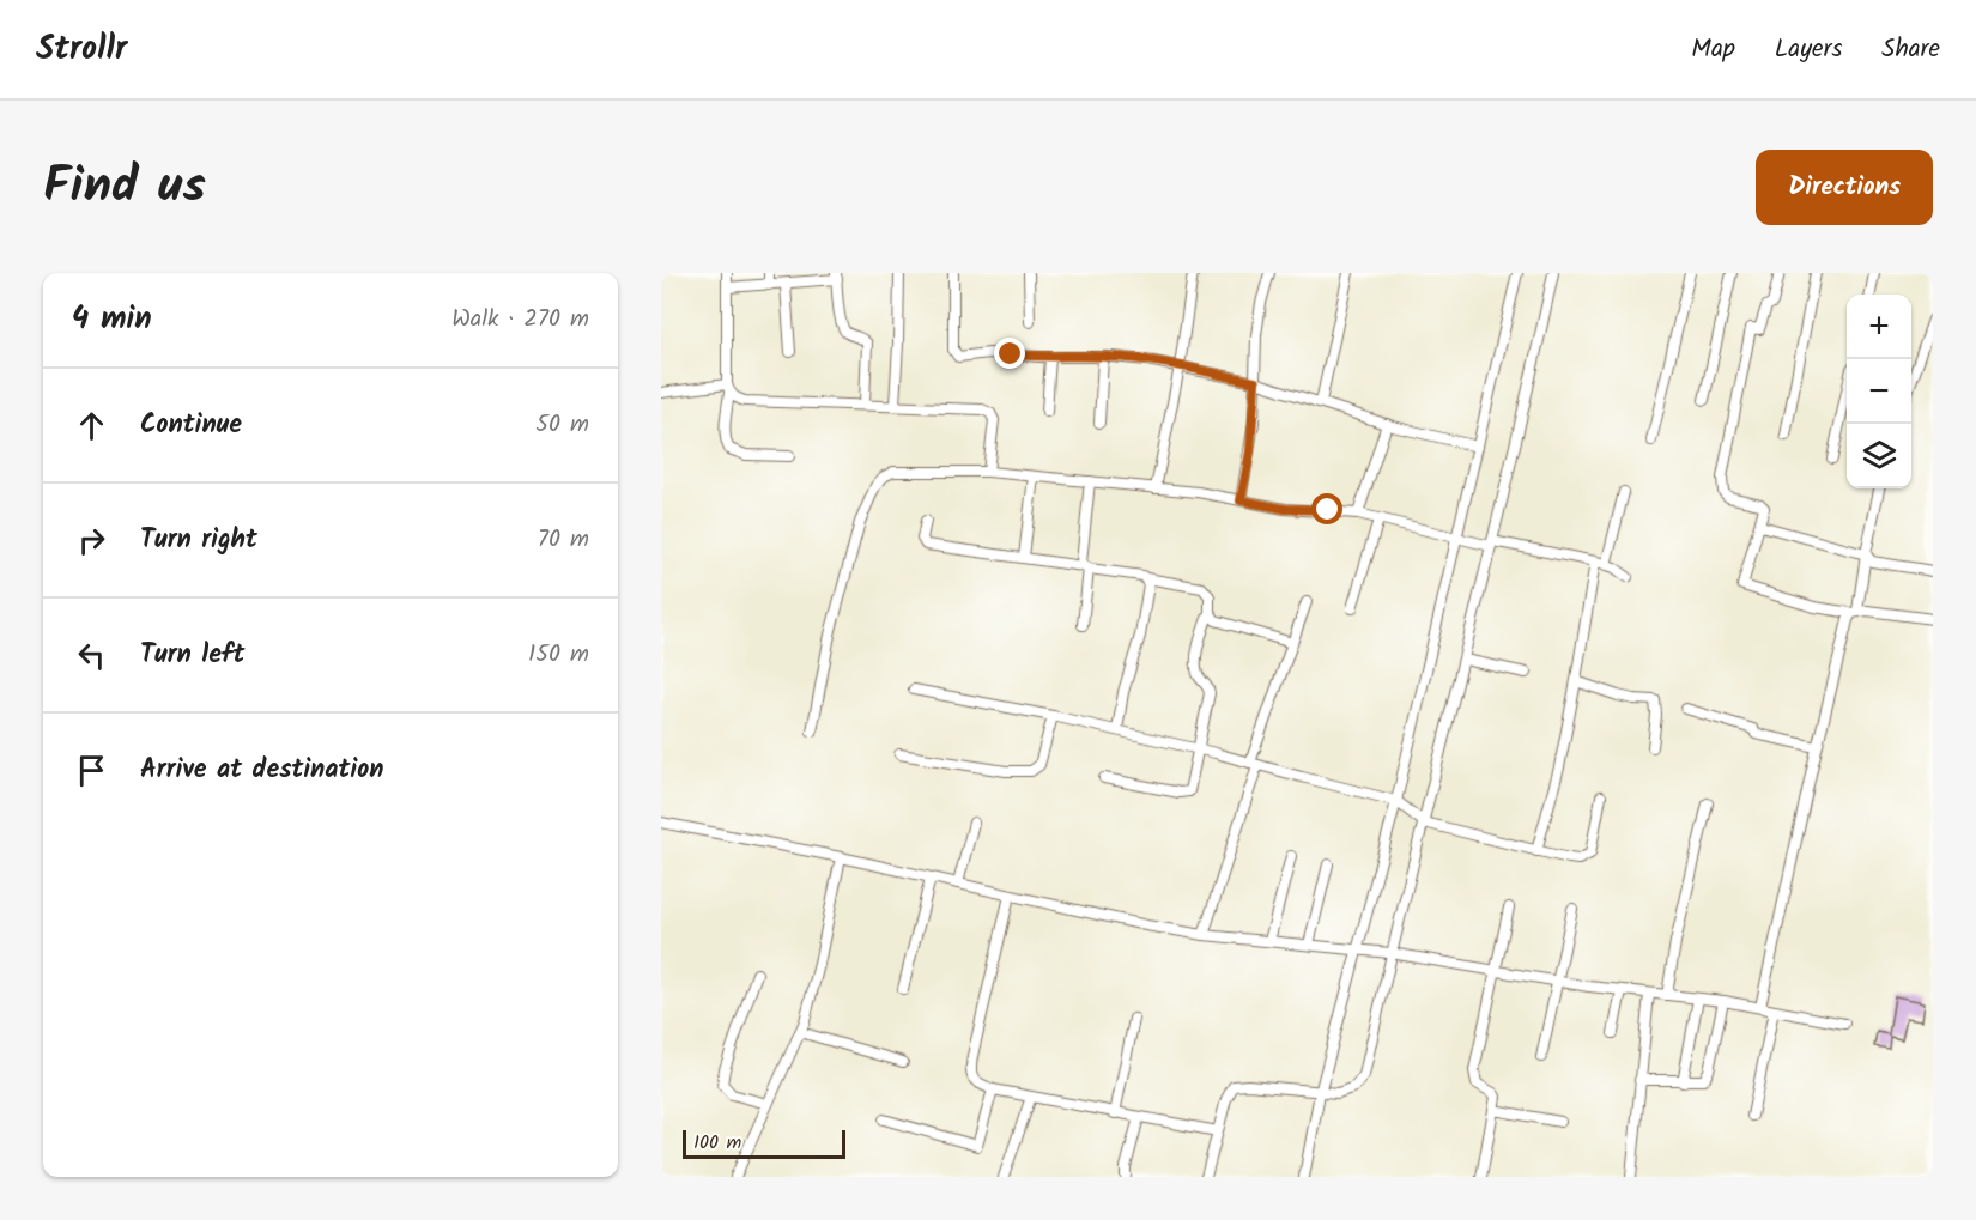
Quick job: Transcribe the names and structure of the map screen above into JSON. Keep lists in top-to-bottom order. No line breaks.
{"scale_bar":"100 m","page":{"header":"Strollr","nav":["Map","Layers","Share"],"title":"Find us","buttons":"Directions","heading":["4 min","Walk · 270 m"],"map_buttons":["+","−"],"list":[["Continue","50 m"],["Turn right","70 m"],["Turn left","150 m"],"Arrive at destination"],"scale":"100 m"}}
